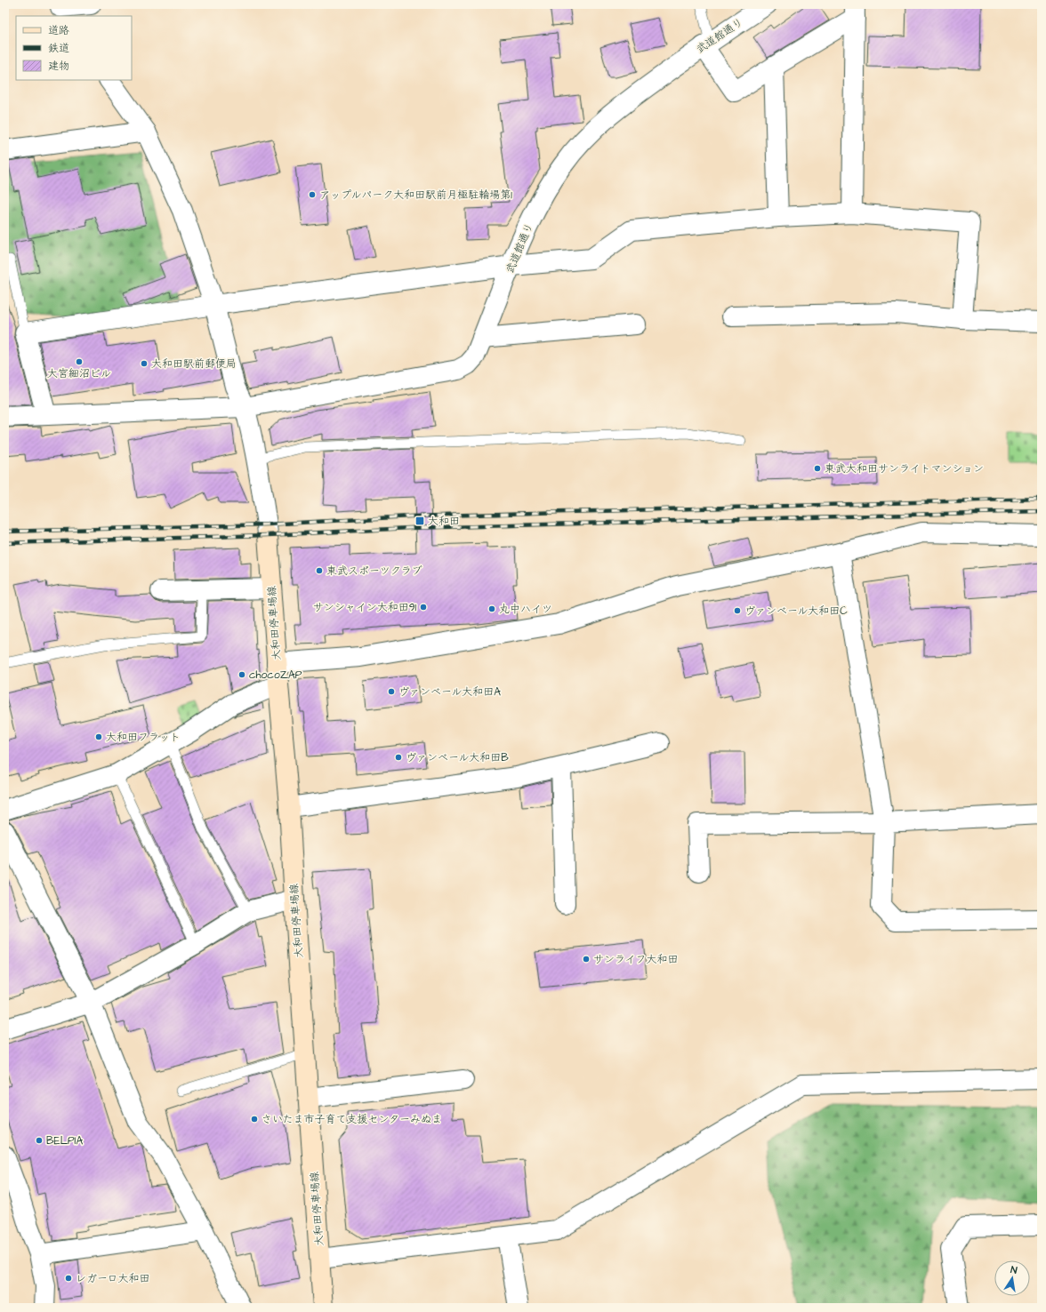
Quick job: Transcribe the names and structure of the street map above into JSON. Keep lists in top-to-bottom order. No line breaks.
{"streets":{"main road":["大和田停車場線"],"street":["武道館通り"]},"places":{"other":["アップルパーク大和田駅前月極駐輪場第1","大宮細沼ビル","大和田駅前郵便局","東武大和田サンライトマンション","東武スポーツクラブ","サンシャイン大和田91","丸中ハイツ","ヴァンベール大和田C","chocoZAP","ヴァンベール大和田A","大和田フラット","ヴァンベール大和田B","サンライフ大和田","さいたま市子育て支援センターみぬま","BELPIA","レガーロ大和田"],"transit":["大和田"]},"legend":["道路","鉄道","建物"],"north":"top"}
